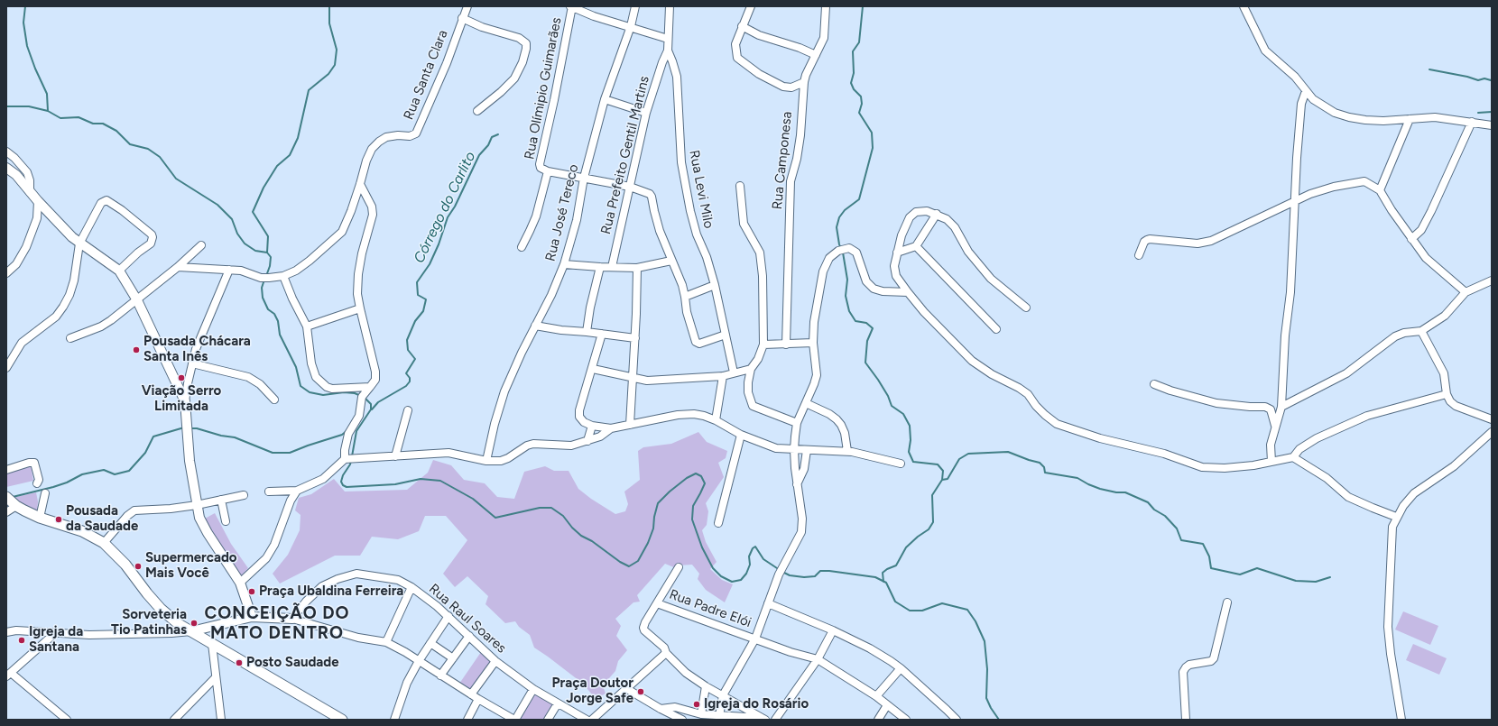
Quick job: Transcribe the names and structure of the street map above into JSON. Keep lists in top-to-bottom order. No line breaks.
{"streets":{"street":["Rua Santa Clara","Rua Olímipio Guimarães","Rua Prefeito Gentil Martins","Rua Camponesa","Rua Levi Milo","Rua José Tereco","Rua Padre Elói","Rua Raul Soares"]},"crossings":[["Rua Prefeito Gentil Martins","Rua Levi Milo"]],"districts":["CONCEIÇÃO DO MATO DENTRO"],"water":["Córrego do Carlito"],"places":["Pousada Chácara Santa Inês","Viação Serro Limitada","Pousada da Saudade","Supermercado Mais Você","Praça Ubaldina Ferreira","Sorveteria Tio Patinhas","Igreja da Santana","Posto Saudade","Praça Doutor Jorge Safe","Igreja do Rosário"]}
